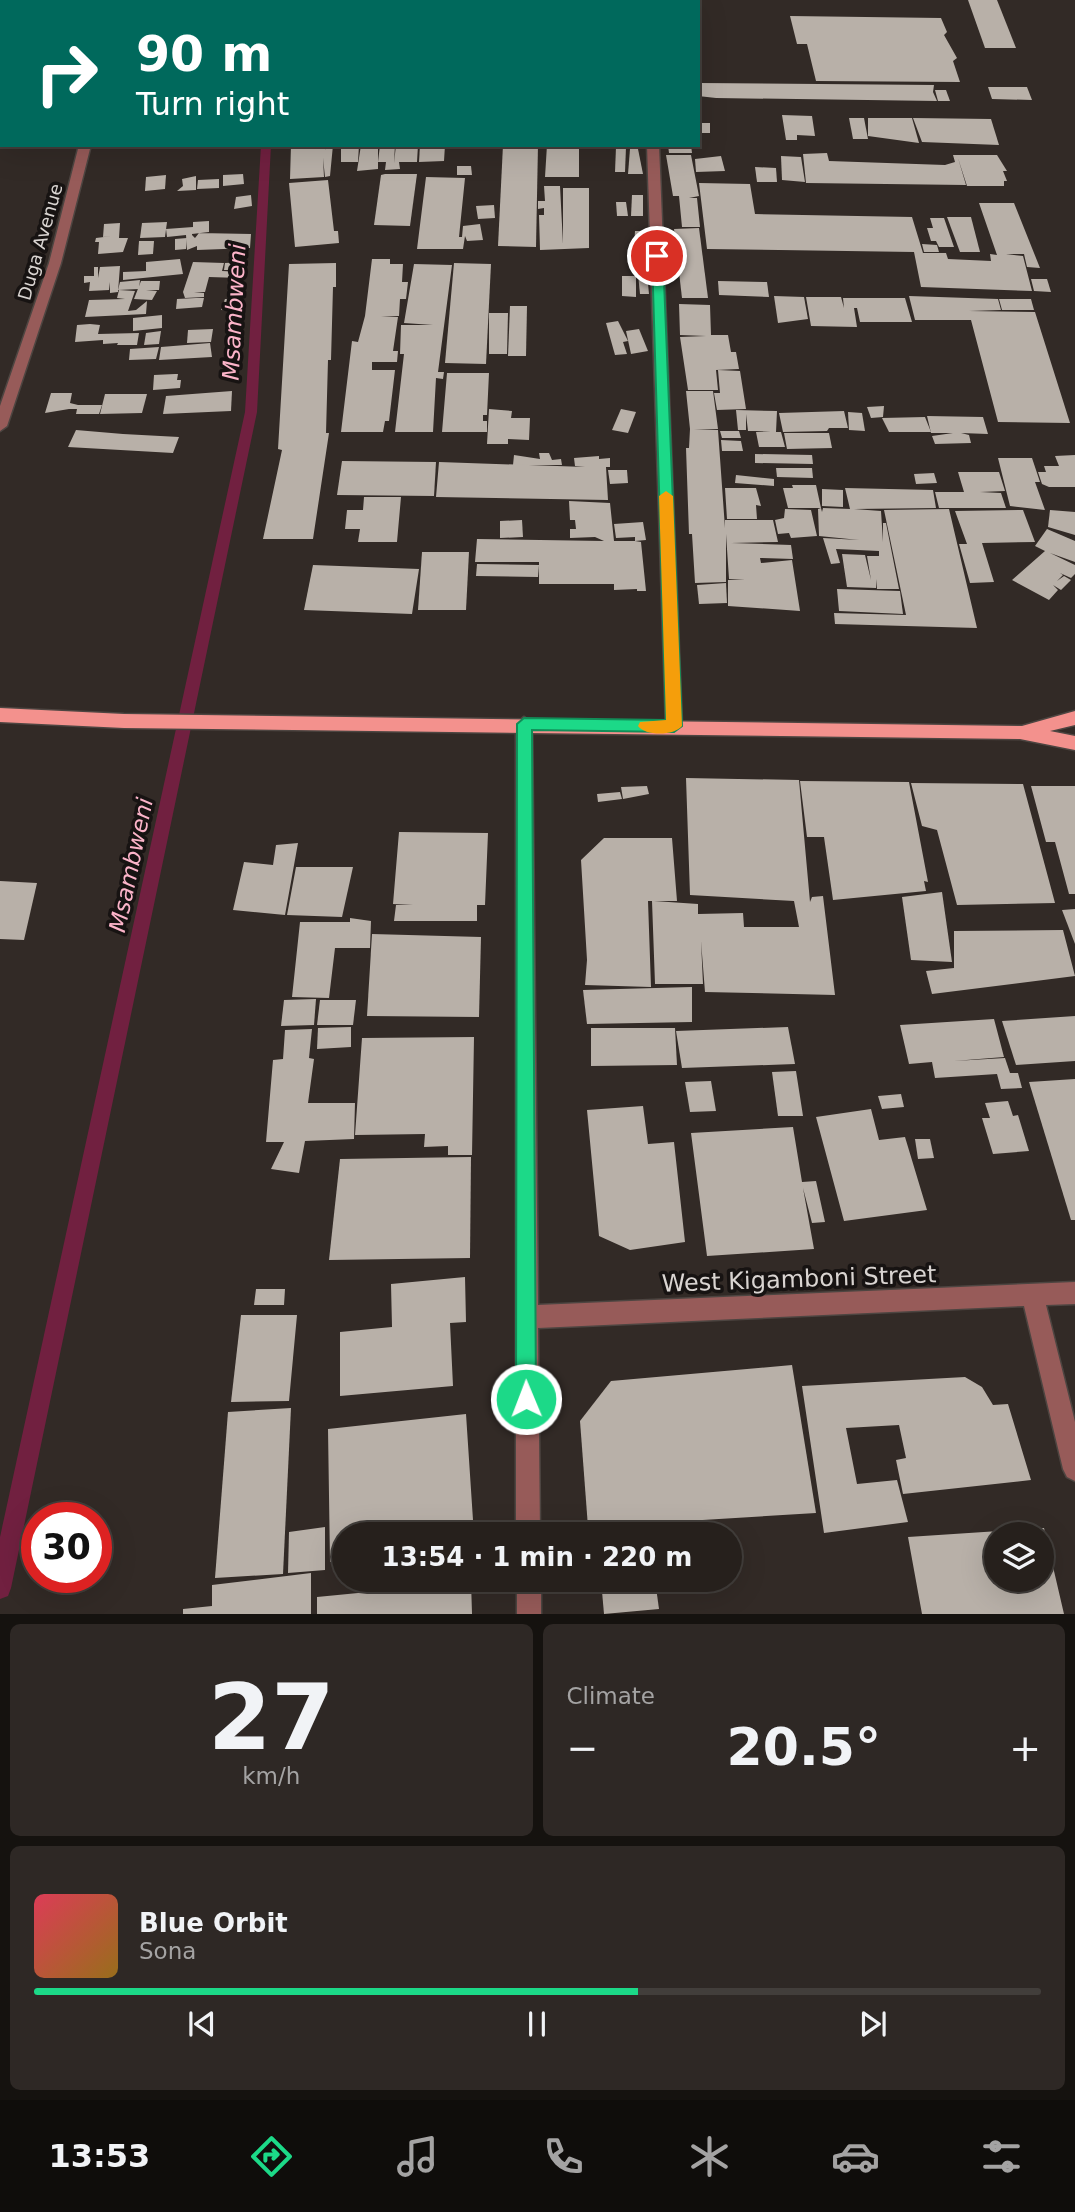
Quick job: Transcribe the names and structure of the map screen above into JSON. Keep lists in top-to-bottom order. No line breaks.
{"streets":{"street":["Duga Avenue","West Kigamboni Street"]},"water":["Msambweni"],"page":{"turn":["90 m","Turn right"],"limit":"30","trip":"13:54 · 1 min · 220 m","tile":[["27","km/h"],"Climate"],"heat":["−","20.5°","+"],"song":["Blue Orbit","Sona"],"tabs":"13:53"}}
